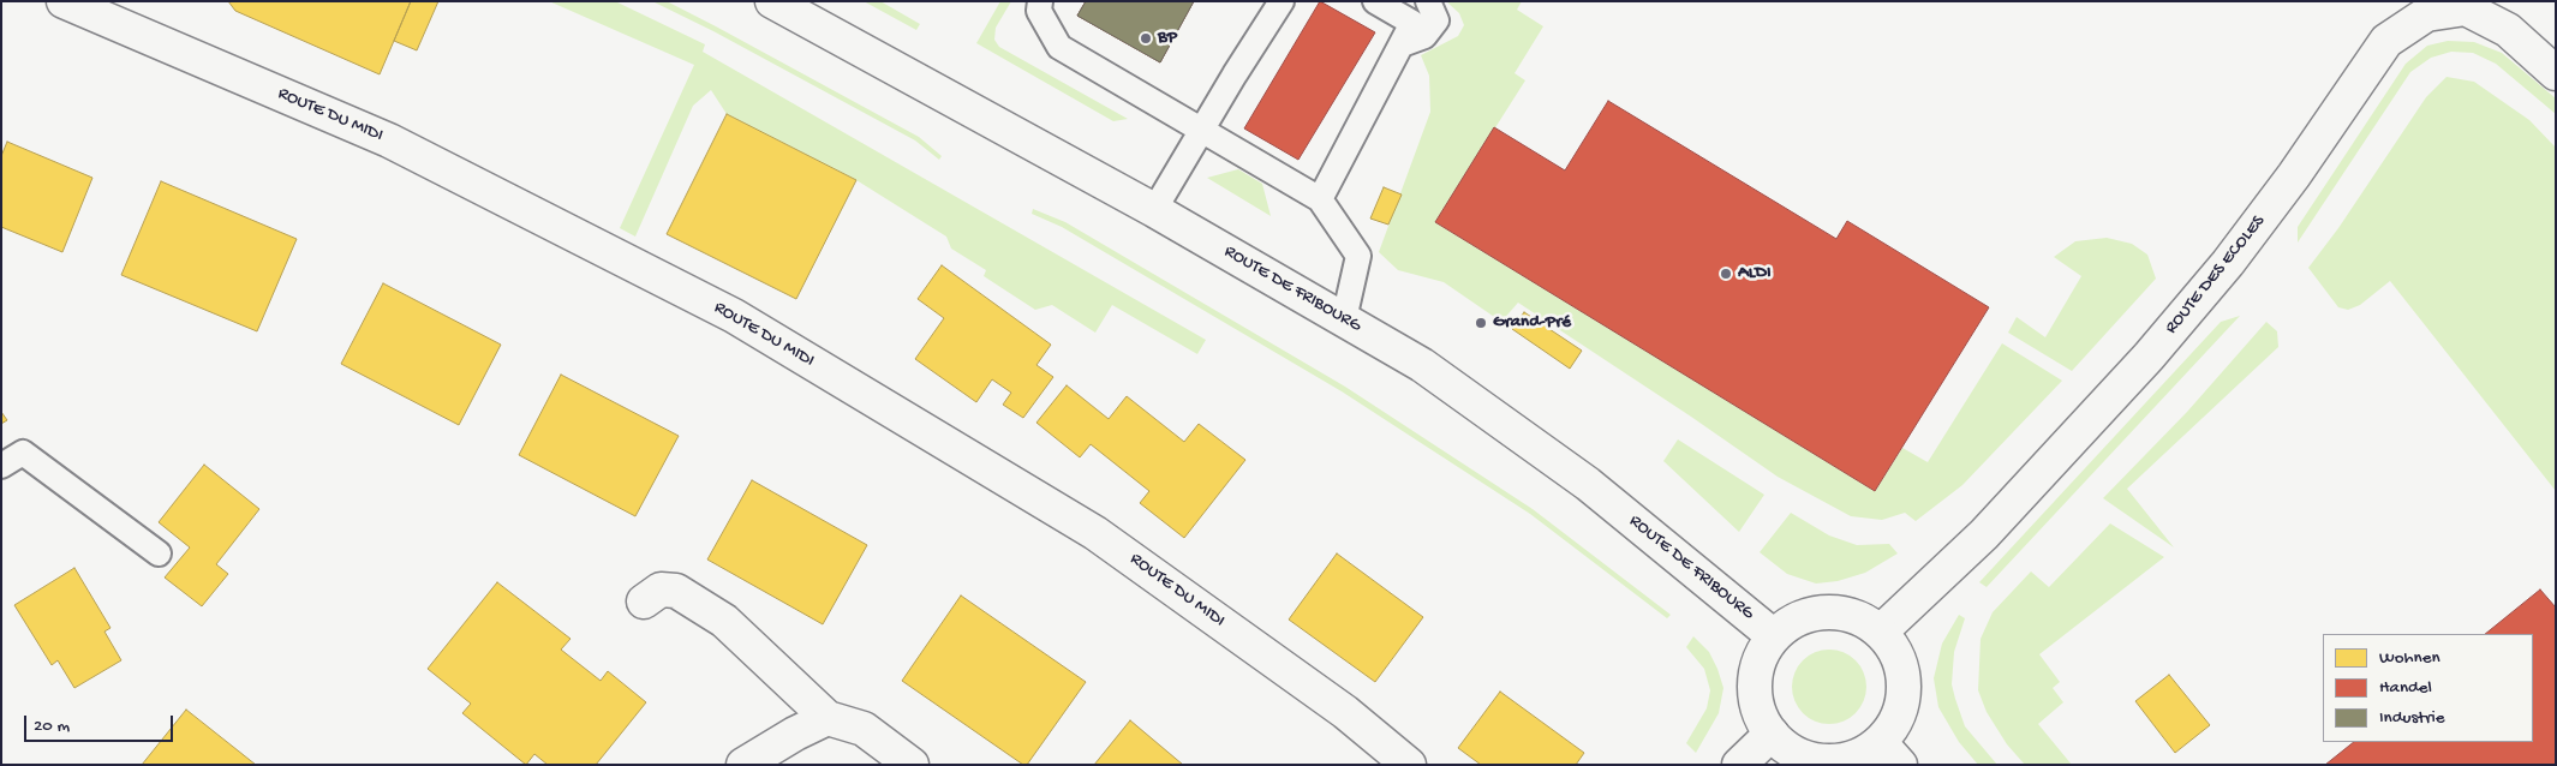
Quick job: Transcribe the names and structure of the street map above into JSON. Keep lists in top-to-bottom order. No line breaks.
{"streets":{"street":["ROUTE DU MIDI","ROUTE DES ECOLES","ROUTE DE FRIBOURG"]},"crossings":[["ROUTE DES ECOLES","ROUTE DE FRIBOURG"]],"places":["BP","ALDI","Grand-Pré"],"legend":["Wohnen","Handel","Industrie"],"scale_bar":"20 m"}
